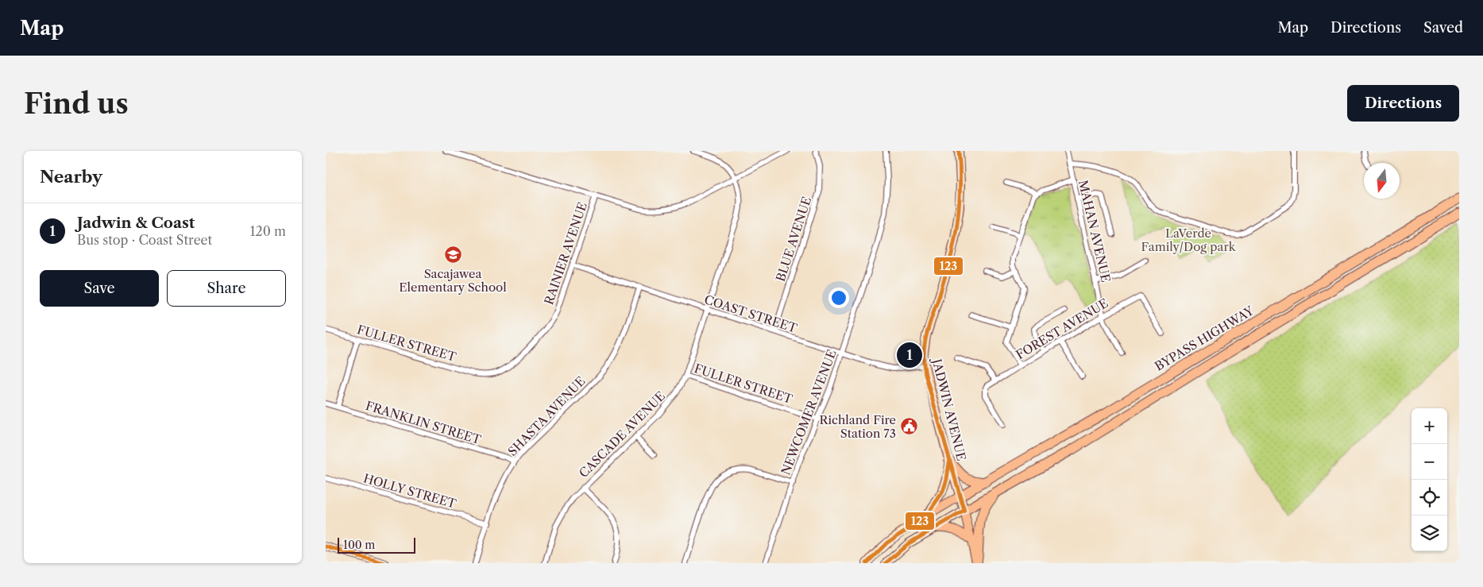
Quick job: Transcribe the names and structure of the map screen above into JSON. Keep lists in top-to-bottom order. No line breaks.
{"streets":{"highway":["BYPASS HIGHWAY"],"main road":["JADWIN AVENUE"],"street":["MAHAN AVENUE","BLUE AVENUE","RAINIER AVENUE","COAST STREET","FOREST AVENUE","FULLER STREET","NEWCOMER AVENUE","SHASTA AVENUE","FRANKLIN STREET","CASCADE AVENUE","HOLLY STREET"]},"crossings":[["MAHAN AVENUE","FOREST AVENUE"],["BLUE AVENUE","COAST STREET"],["RAINIER AVENUE","COAST STREET"],["RAINIER AVENUE","FULLER STREET"],["COAST STREET","JADWIN AVENUE"],["COAST STREET","NEWCOMER AVENUE"],["COAST STREET","SHASTA AVENUE"],["COAST STREET","CASCADE AVENUE"],["BYPASS HIGHWAY","JADWIN AVENUE"],["FULLER STREET","NEWCOMER AVENUE"],["FULLER STREET","CASCADE AVENUE"],["SHASTA AVENUE","FRANKLIN STREET"],["SHASTA AVENUE","HOLLY STREET"]],"parks":["LaVerde Family/Dog park"],"places":{"school or university":["Sacajawea Elementary School"],"public building":["Richland Fire Station 73"]},"lines":["transit line 123"],"scale_bar":"100 m","north":"bottom","page":{"header":"Map","nav":["Map","Directions","Saved"],"buttons":["Directions",["Save","Share"]],"title":"Find us","heading":"Nearby","list":[{"mark":"1","name":"Jadwin & Coast","note":"Bus stop · Coast Street","value":"120 m"}],"pins":"1","map_buttons":["+","−"],"scale":"100 m"}}
